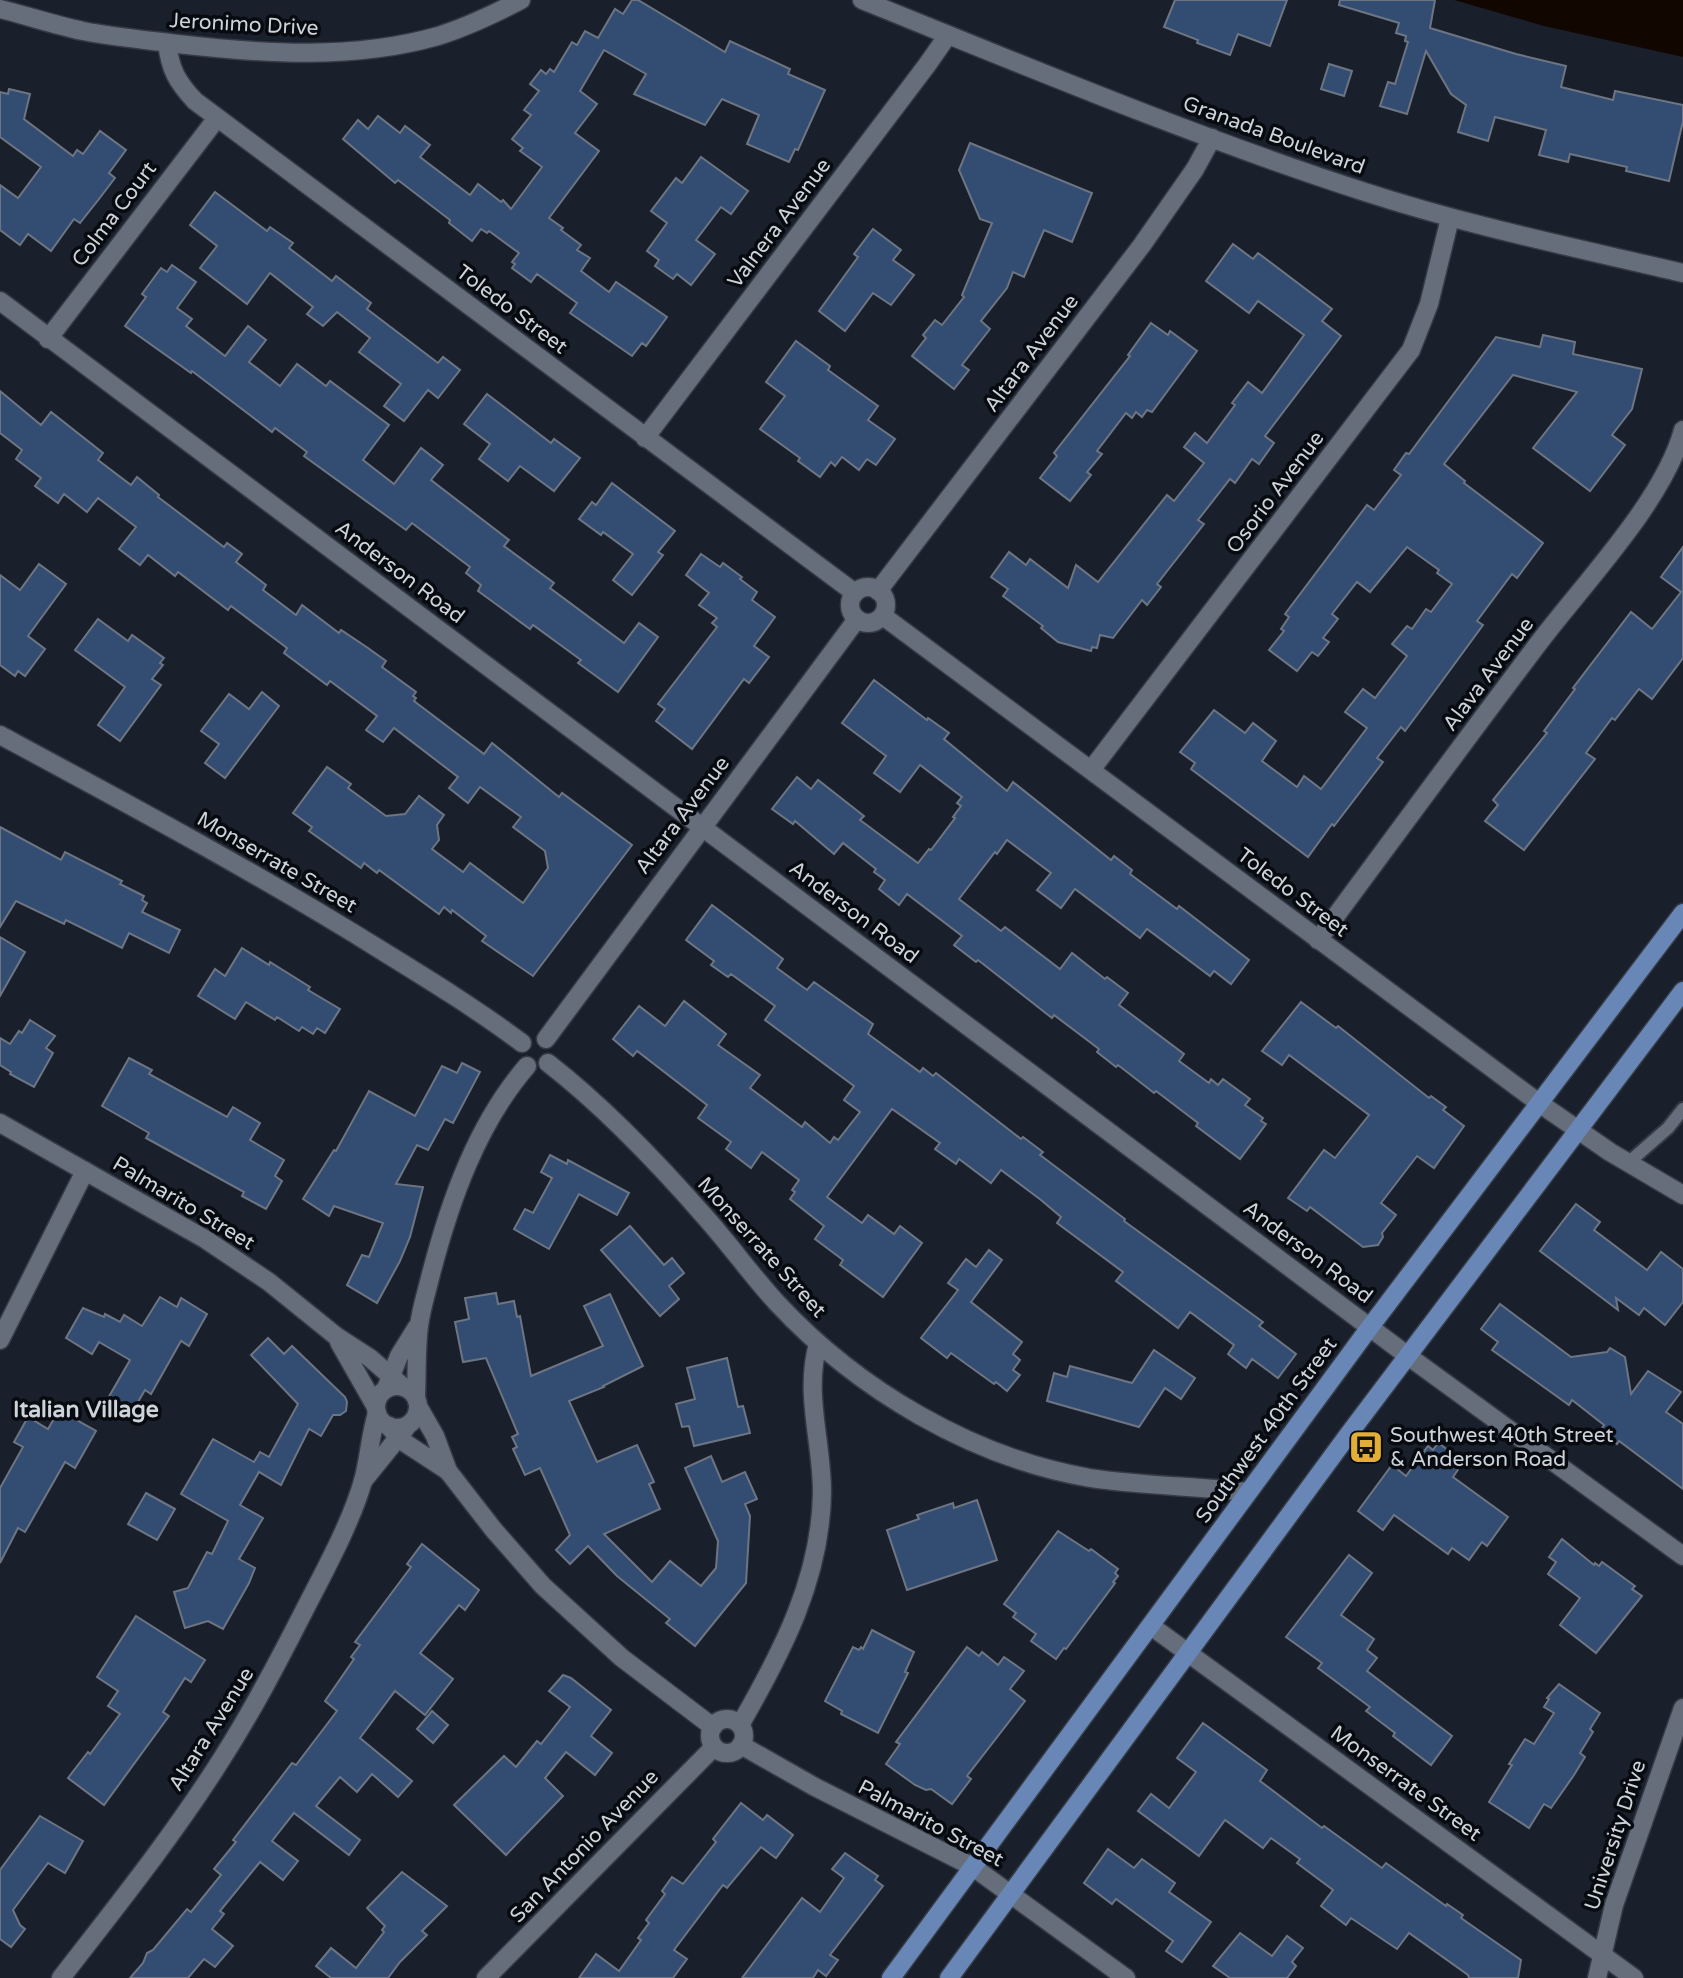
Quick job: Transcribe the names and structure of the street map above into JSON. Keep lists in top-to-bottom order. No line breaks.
{"streets":{"main road":["Southwest 40th Street"],"street":["Jeronimo Drive","Granada Boulevard","Colma Court","Valnera Avenue","Toledo Street","Altara Avenue","Osorio Avenue","Anderson Road","Alava Avenue","Monserrate Street","Palmarito Street","University Drive","San Antonio Avenue"]},"crossings":[["Jeronimo Drive","Toledo Street"],["Granada Boulevard","Valnera Avenue"],["Granada Boulevard","Altara Avenue"],["Granada Boulevard","Osorio Avenue"],["Colma Court","Toledo Street"],["Colma Court","Anderson Road"],["Valnera Avenue","Toledo Street"],["Toledo Street","Altara Avenue"],["Toledo Street","Osorio Avenue"],["Toledo Street","Alava Avenue"],["Toledo Street","Southwest 40th Street"],["Altara Avenue","Anderson Road"],["Altara Avenue","Monserrate Street"],["Altara Avenue","Palmarito Street"],["Anderson Road","Southwest 40th Street"],["Monserrate Street","Southwest 40th Street"],["Monserrate Street","University Drive"],["Palmarito Street","Southwest 40th Street"],["Palmarito Street","San Antonio Avenue"]],"districts":["Italian Village"],"places":{"bus stop":["Southwest 40th Street & Anderson Road"]}}
